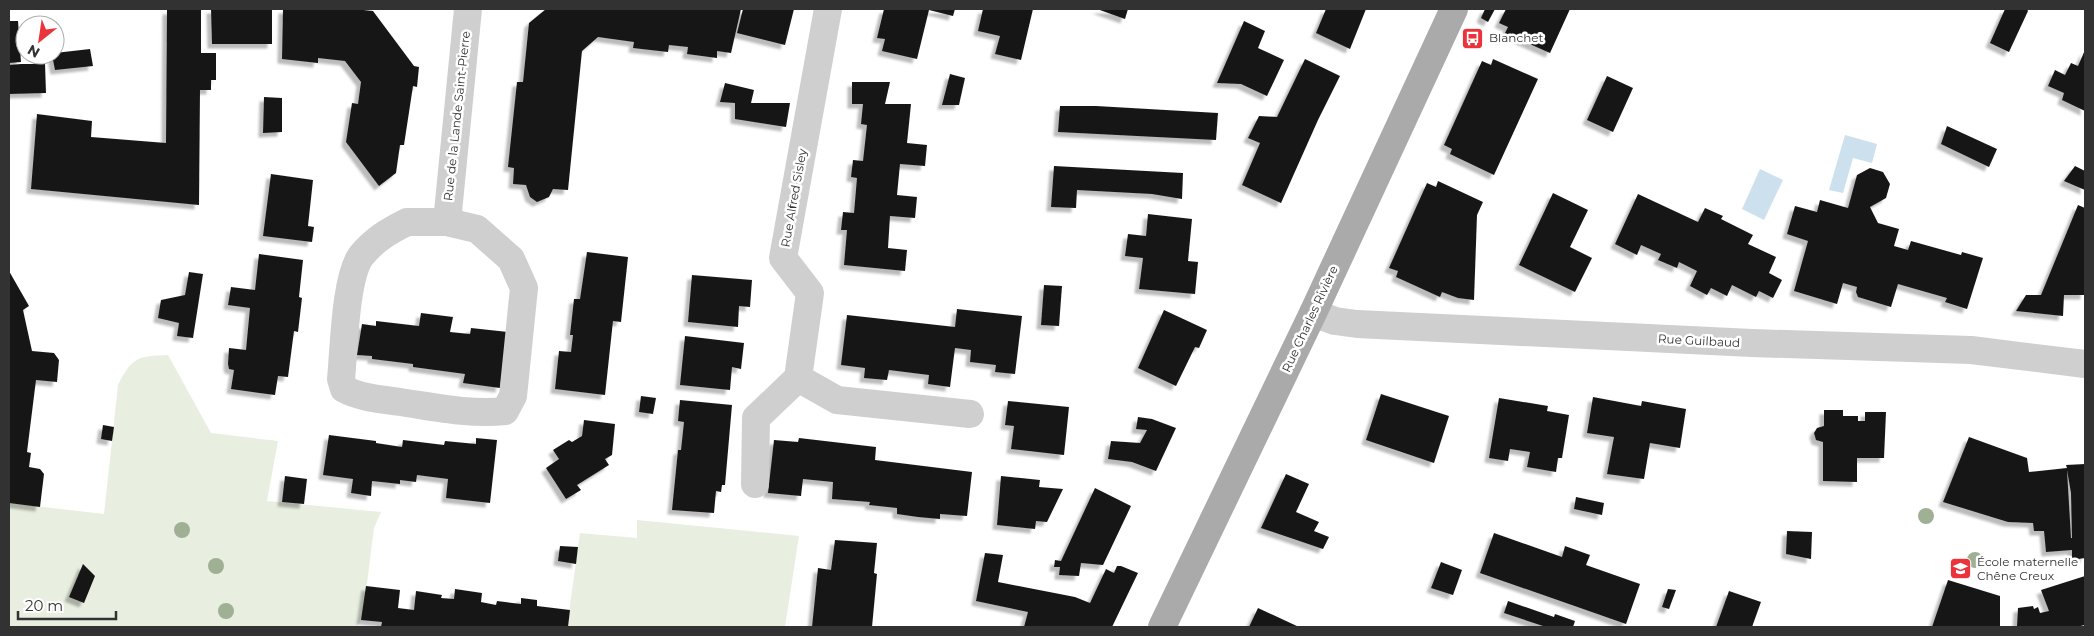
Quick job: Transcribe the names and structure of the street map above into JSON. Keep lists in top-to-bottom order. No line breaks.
{"streets":{"main road":["Rue Charles Rivière"],"street":["Rue de la Lande Saint-Pierre","Rue Alfred Sisley","Rue Guilbaud"]},"crossings":[["Rue Charles Rivière","Rue Guilbaud"]],"places":{"bus stop":["Blanchet"],"school or university":["École maternelle Chêne Creux"]},"scale_bar":"20 m","north":"bottom left"}
